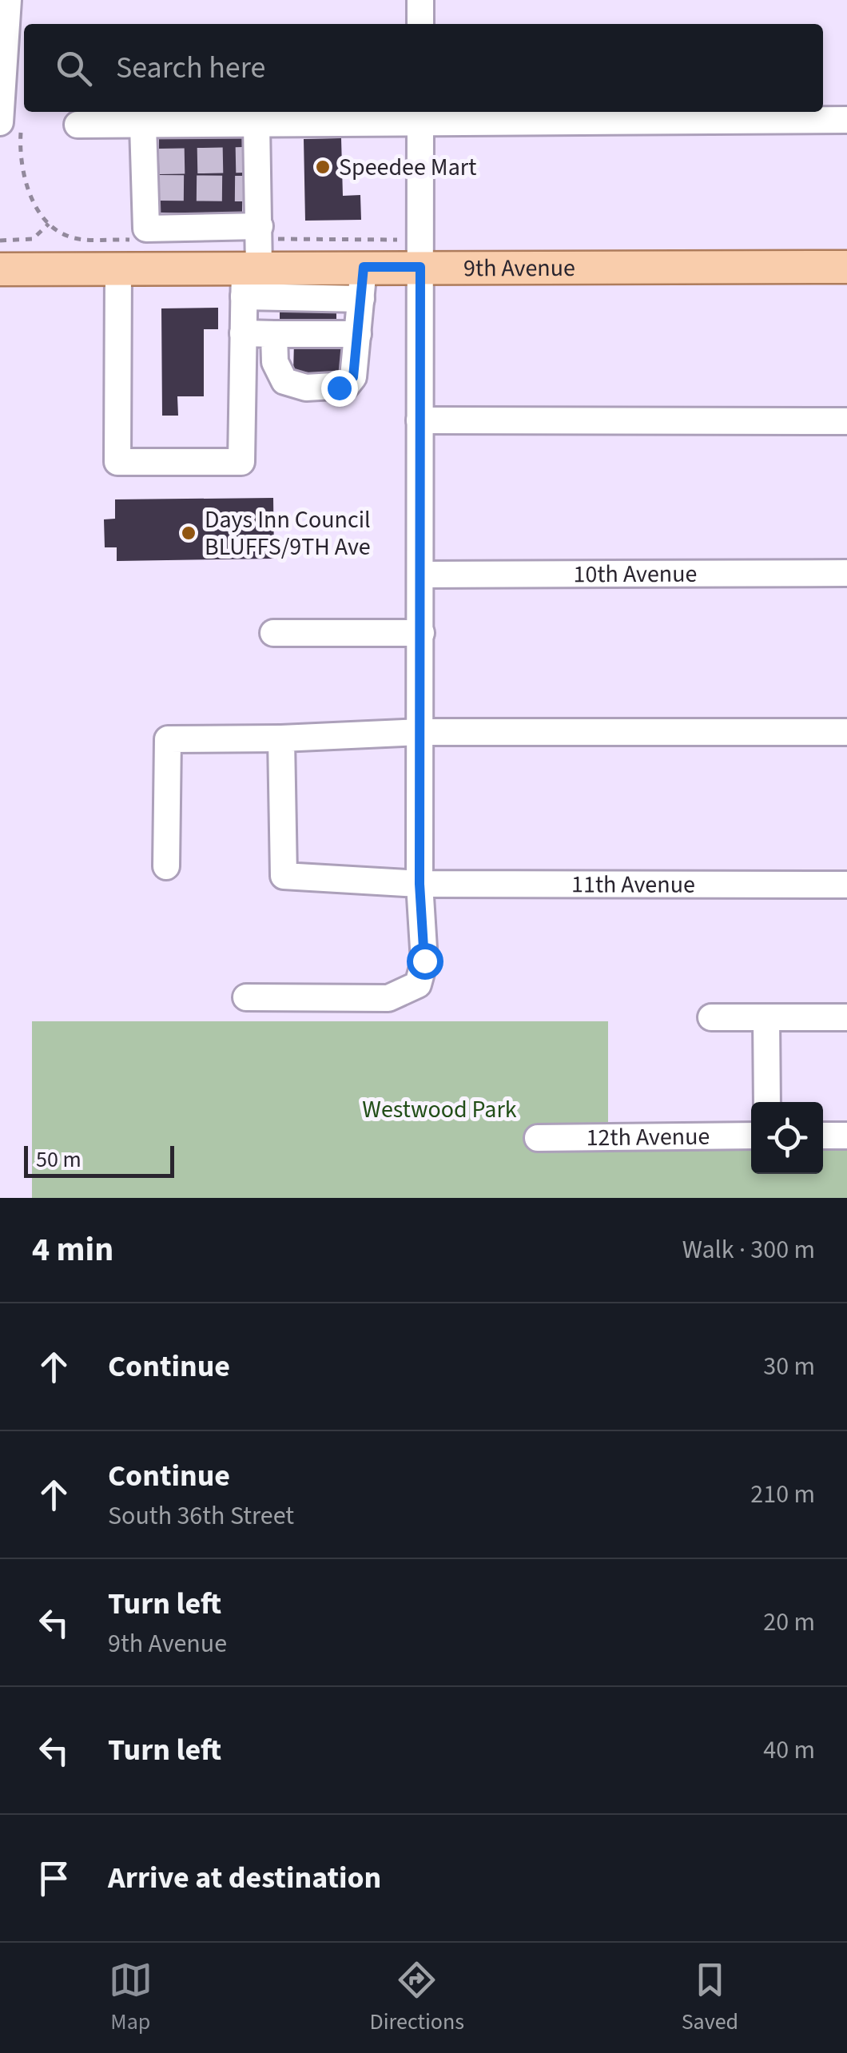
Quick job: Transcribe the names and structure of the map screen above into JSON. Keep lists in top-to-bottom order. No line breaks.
{"streets":{"main road":["9th Avenue"],"street":["10th Avenue","11th Avenue","12th Avenue"]},"parks":["Westwood Park"],"places":["Speedee Mart","Days Inn Council BLUFFS/9TH Ave"],"scale_bar":"50 m","page":{"search":"Search here","scale":"50 m","heading":["4 min","Walk · 300 m"],"list":[["Continue","30 m"],["Continue","South 36th Street","210 m"],["Turn left","9th Avenue","20 m"],["Turn left","40 m"],"Arrive at destination"],"nav":["Map","Directions","Saved"]}}
